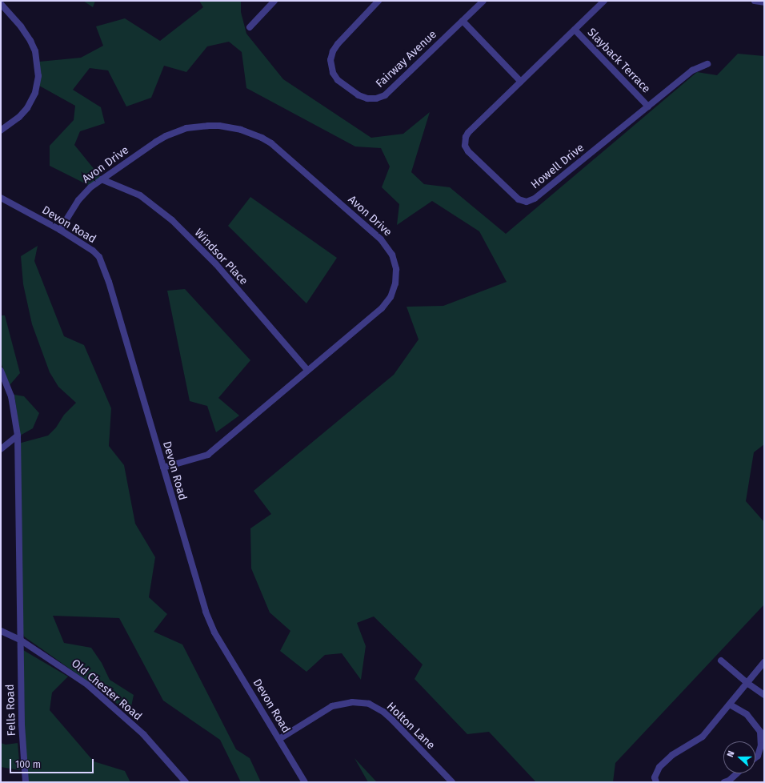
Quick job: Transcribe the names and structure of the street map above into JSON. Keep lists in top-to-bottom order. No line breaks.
{"streets":{"street":["Fairway Avenue","Slayback Terrace","Avon Drive","Howell Drive","Devon Road","Windsor Place","Old Chester Road","Fells Road","Holton Lane"]},"crossings":[["Slayback Terrace","Howell Drive"],["Avon Drive","Devon Road"],["Avon Drive","Windsor Place"],["Devon Road","Holton Lane"],["Old Chester Road","Fells Road"]],"scale_bar":"100 m","north":"left"}
